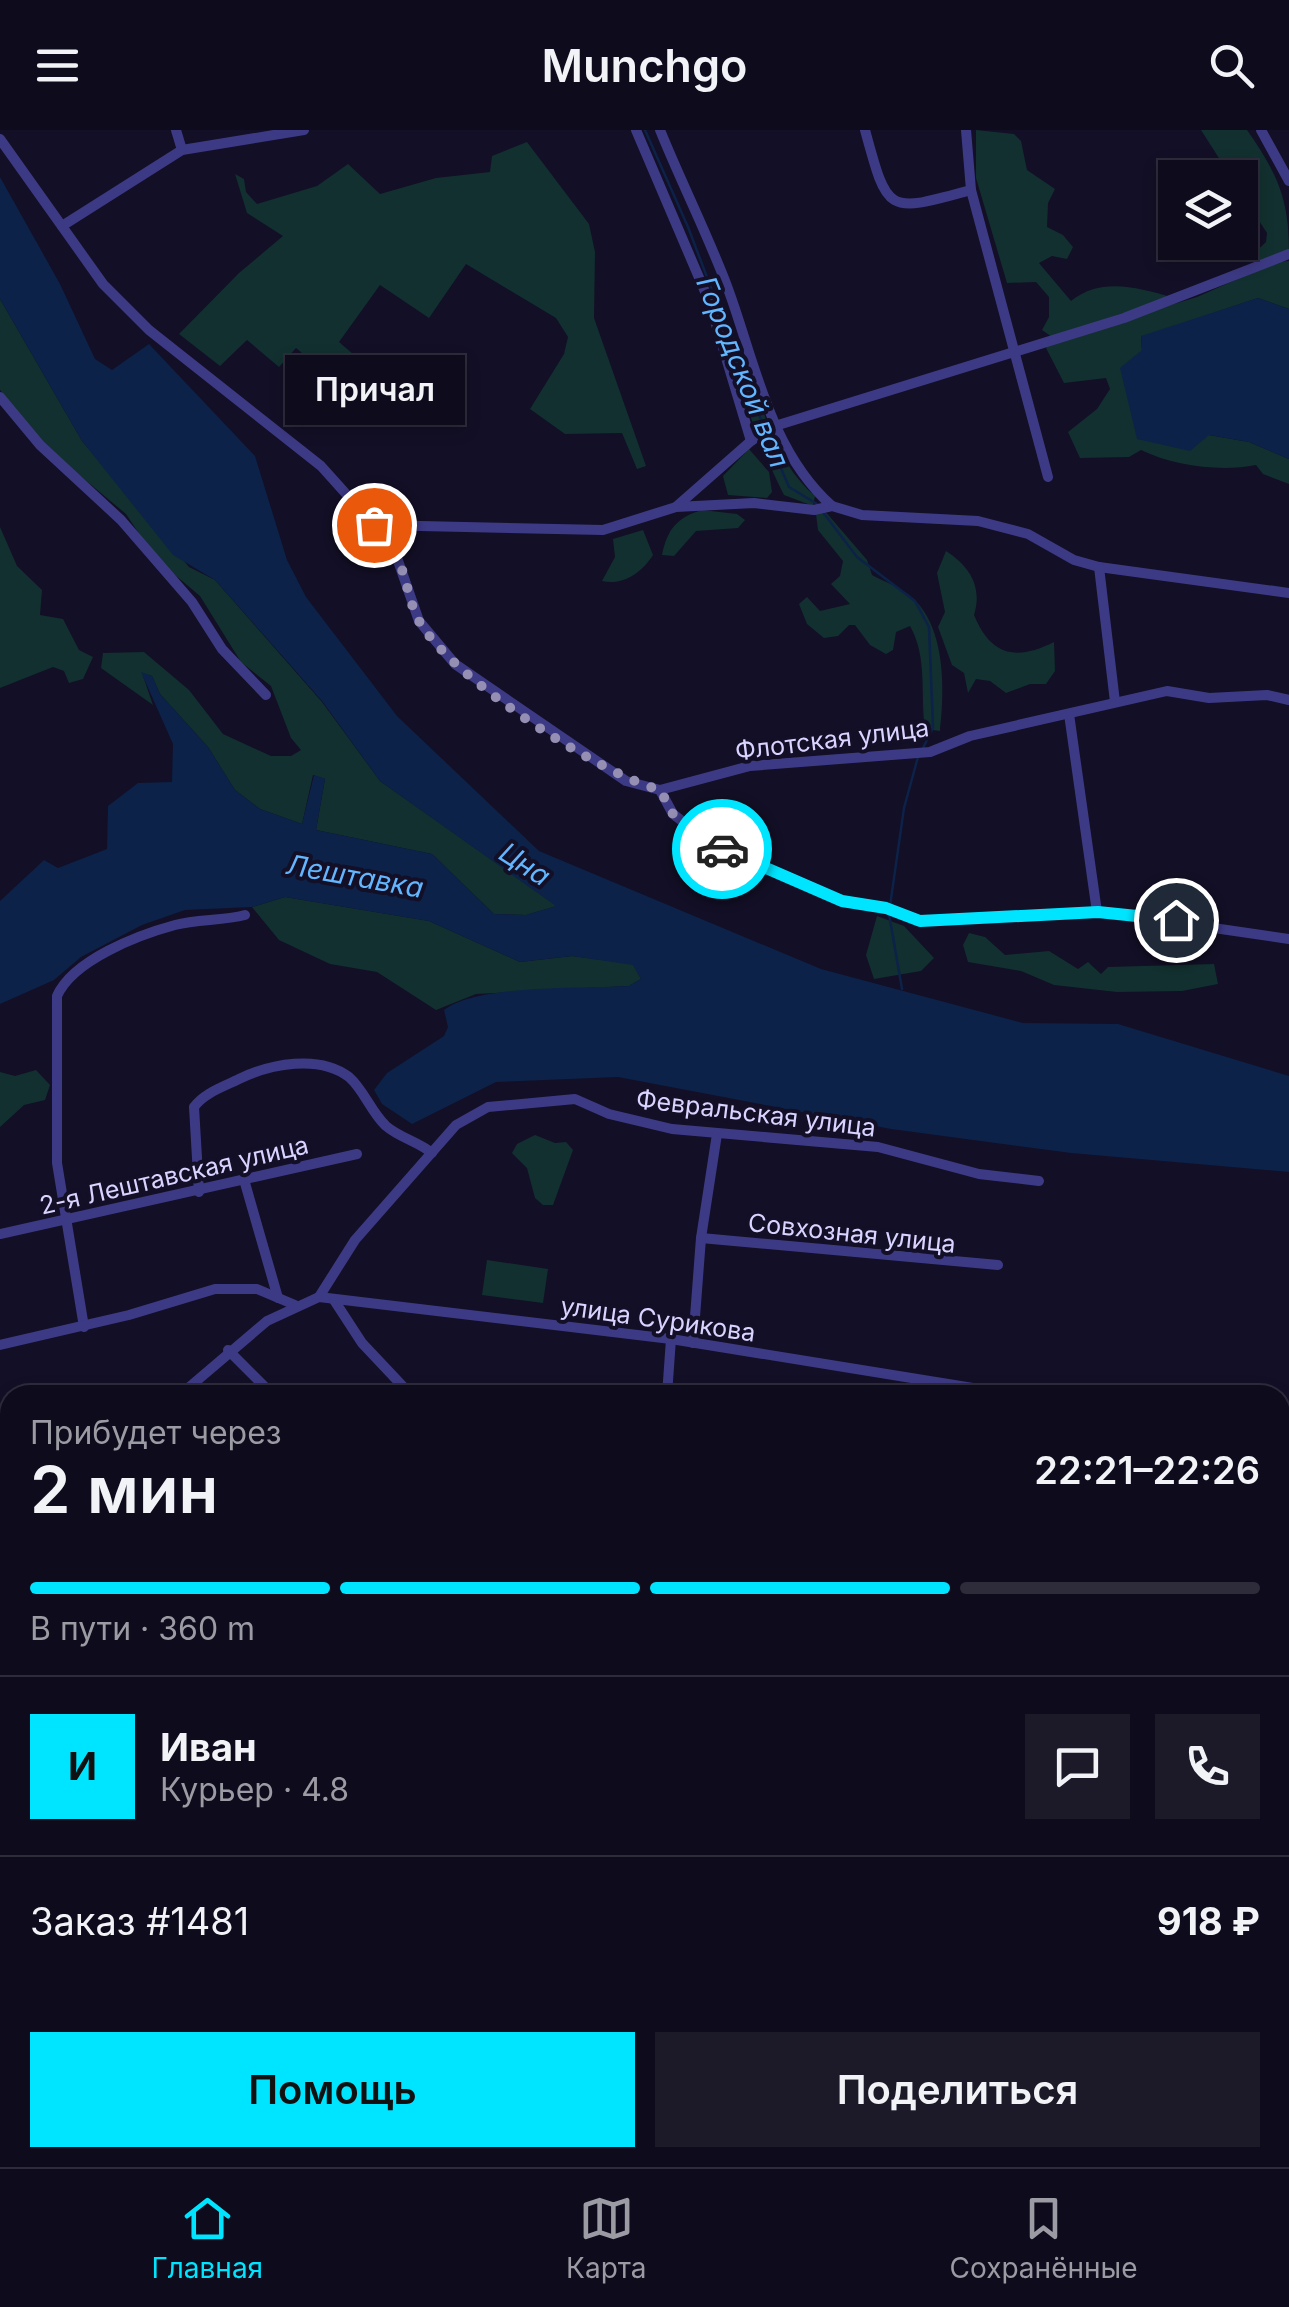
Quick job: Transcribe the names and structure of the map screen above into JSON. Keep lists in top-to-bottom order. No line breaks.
{"streets":{"street":["Флотская улица","Февральская улица","2-я Лештавская улица","Совхозная улица","улица Сурикова"]},"crossings":[["Февральская улица","улица Сурикова"]],"water":["Городской вал","Цна","Лештавка"],"places":["Причал"],"page":{"header":"Munchgo","bubble":"Причал","heading":["2 мин","Прибудет через","22:21–22:26"],"panel":["Иван","Курьер · 4.8","Заказ #1481","918 ₽"],"bar":"В пути · 360 m","round":"И","buttons":["Помощь","Поделиться"],"tabs":["Главная","Карта","Сохранённые"]}}
